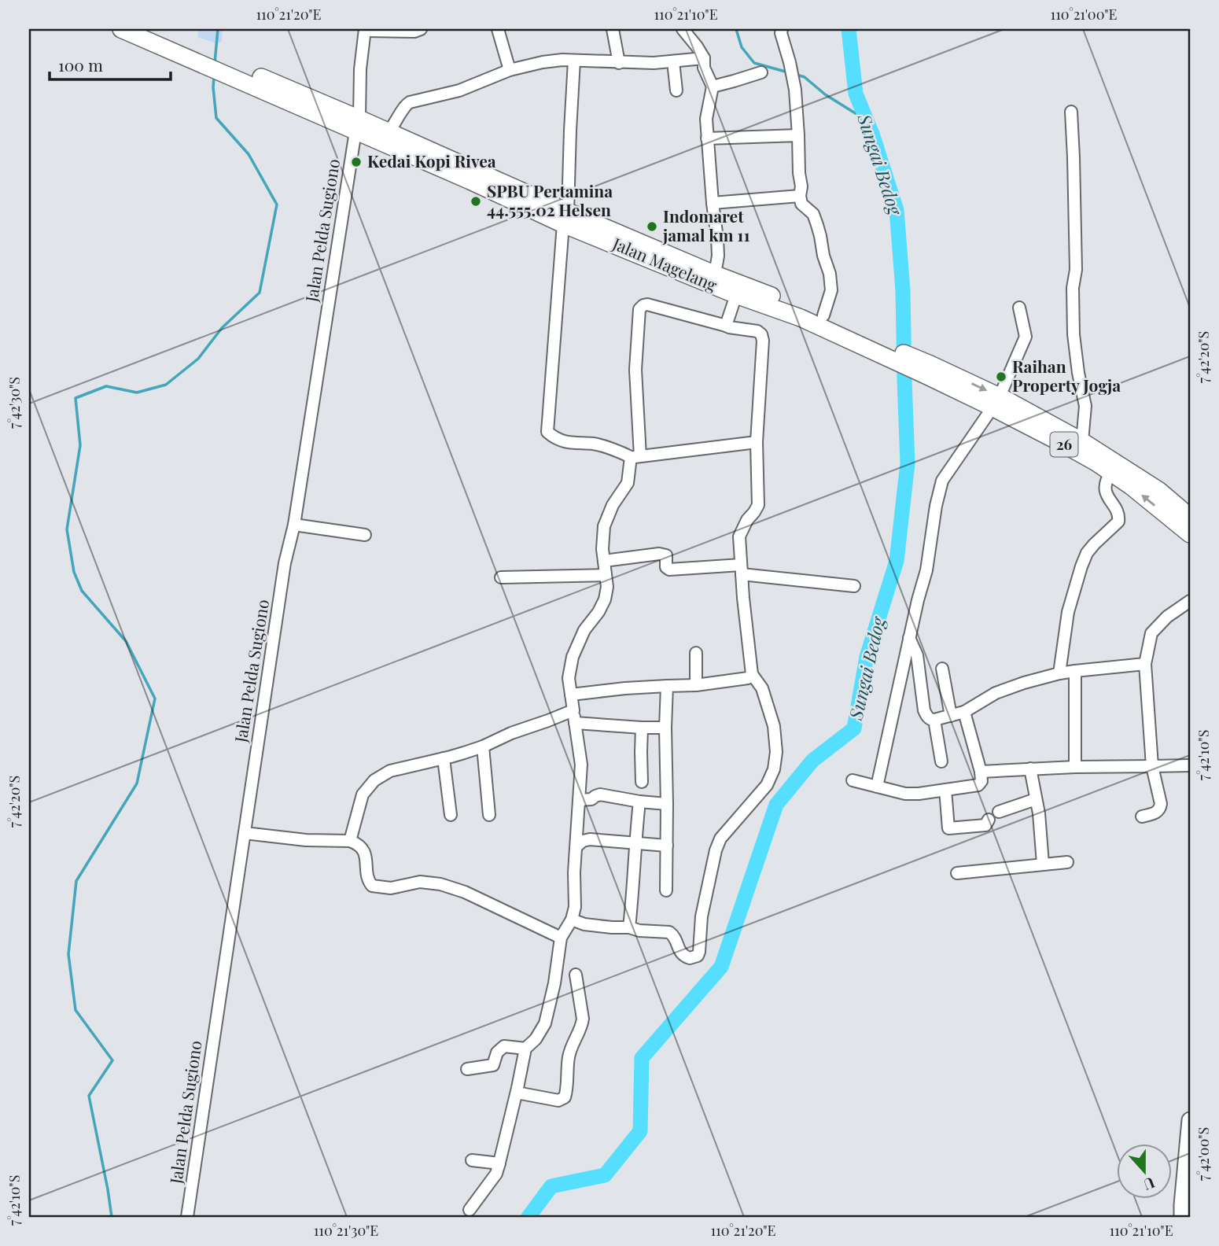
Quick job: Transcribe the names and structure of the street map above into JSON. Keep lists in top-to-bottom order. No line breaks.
{"streets":{"highway":["Jalan Magelang","26"],"street":["Jalan Pelda Sugiono"]},"crossings":[["Jalan Pelda Sugiono","Jalan Magelang"]],"water":["Sungai Bedog"],"places":["Kedai Kopi Rivea","SPBU Pertamina 44.555.02 Helsen","Indomaret jamal km 11","Raihan Property Jogja"],"scale_bar":"100 m","north":"bottom","coordinates":["110°21'20\"E","110°21'10\"E","110°21'00\"E","7°42'20\"S","7°42'30\"S","7°42'10\"S","7°42'00\"S","110°21'30\"E"]}
